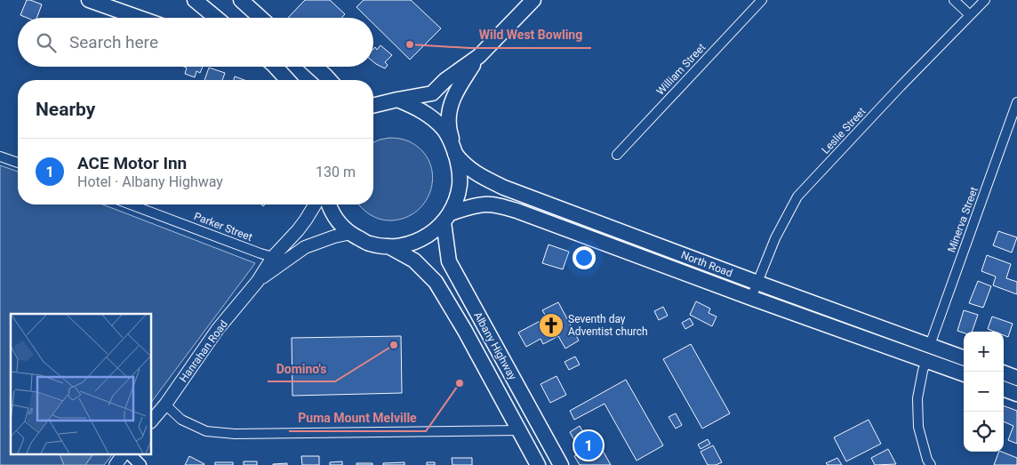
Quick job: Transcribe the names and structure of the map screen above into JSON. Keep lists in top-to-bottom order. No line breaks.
{"streets":{"main road":["North Road","Albany Highway","Hanrahan Road"],"street":["William Street","Leslie Street","Minerva Street","Parker Street"]},"crossings":[["Leslie Street","North Road"],["Minerva Street","North Road"],["Parker Street","Hanrahan Road"],["North Road","Albany Highway"]],"places":{"other":["Wild West Bowling","Domino's","Puma Mount Melville"],"church":["Seventh day Adventist church"]},"page":{"search":"Search here","heading":"Nearby","list":[{"mark":"1","name":"ACE Motor Inn","note":"Hotel · Albany Highway","value":"130 m"}],"map_buttons":["+","−"],"pins":"1"}}
